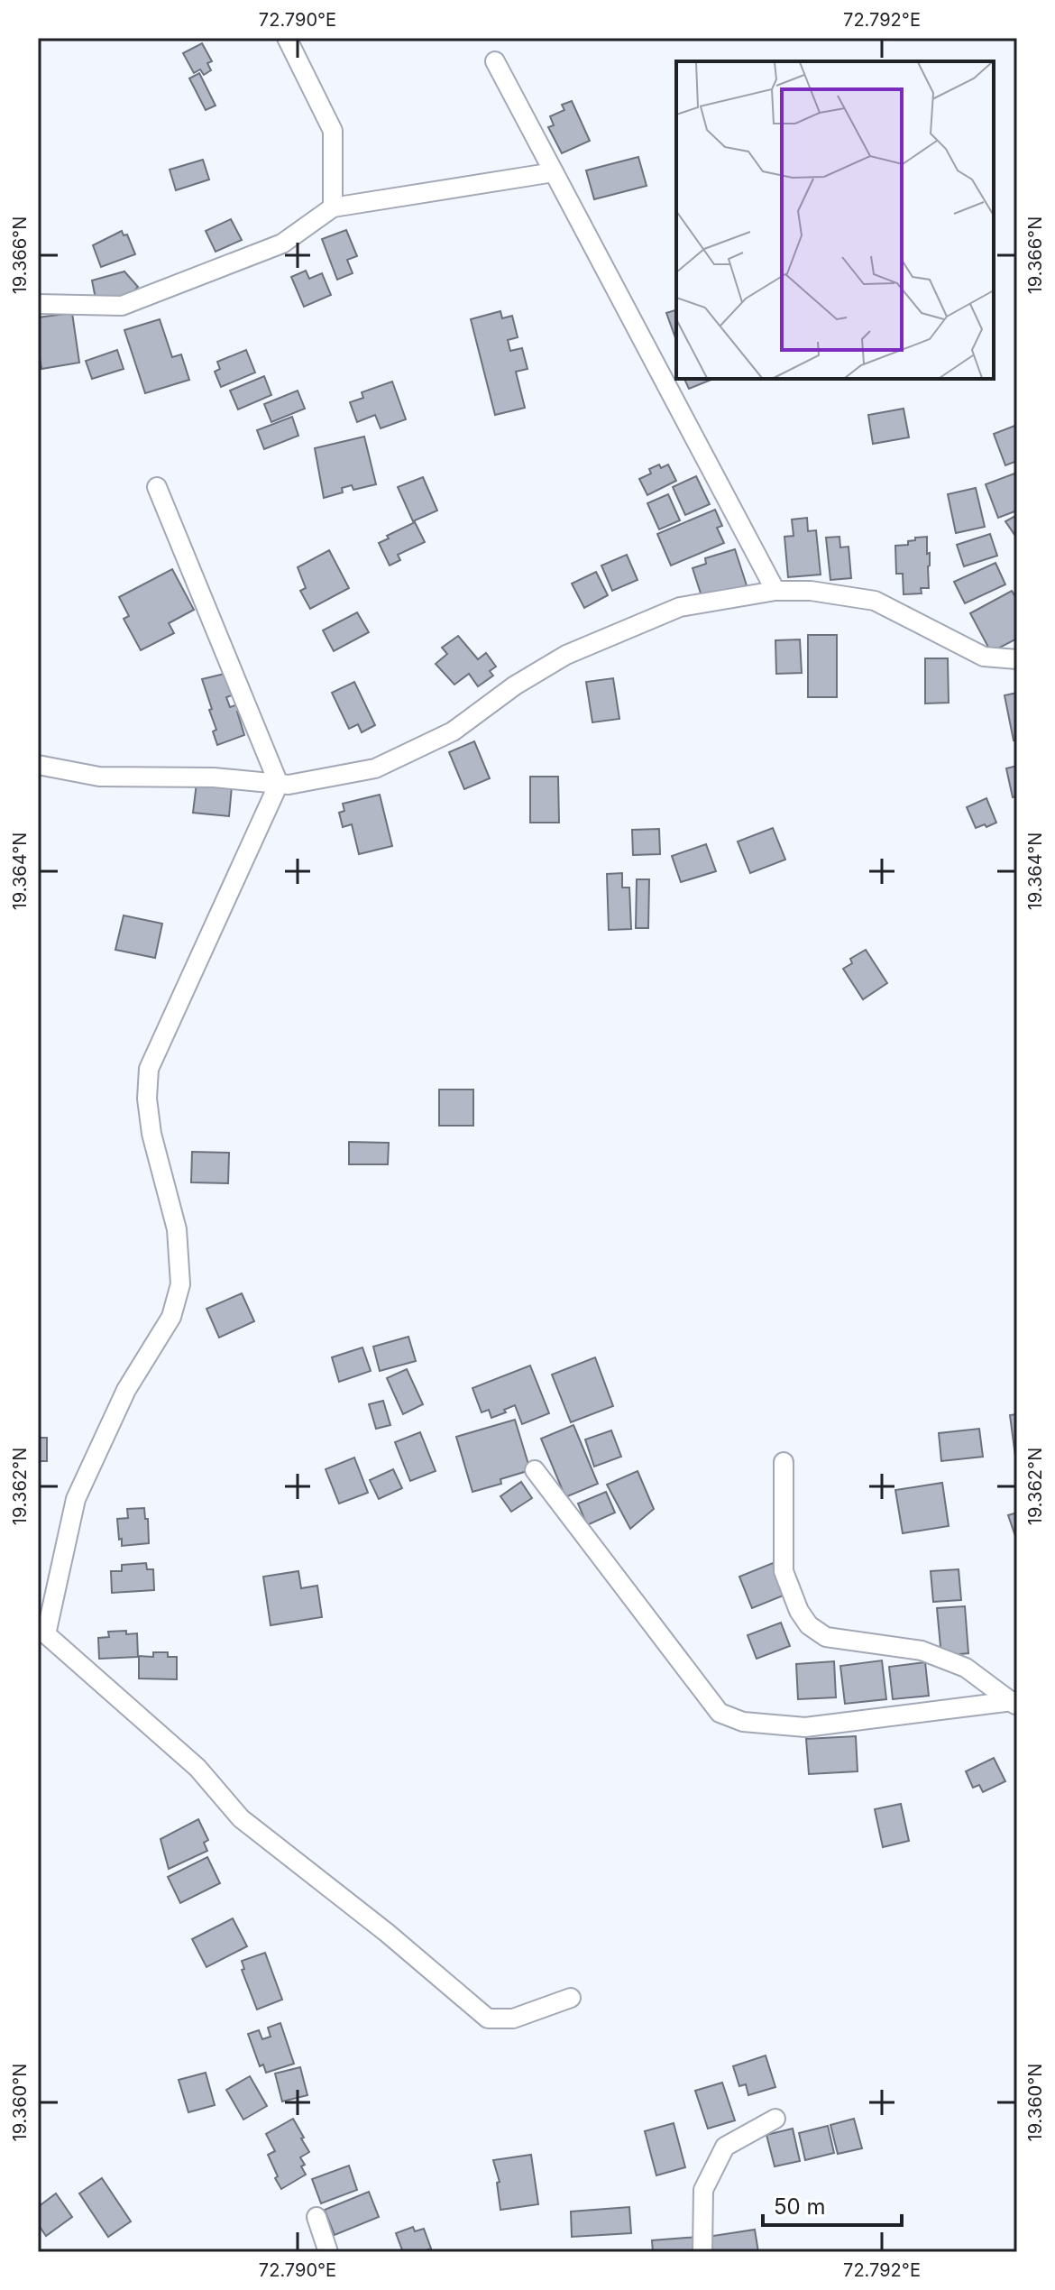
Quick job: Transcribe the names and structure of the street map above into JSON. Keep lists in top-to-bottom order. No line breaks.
{"scale_bar":"50 m","coordinates":["72.790°E","72.792°E","19.366°N","19.364°N","19.362°N","19.360°N"]}
